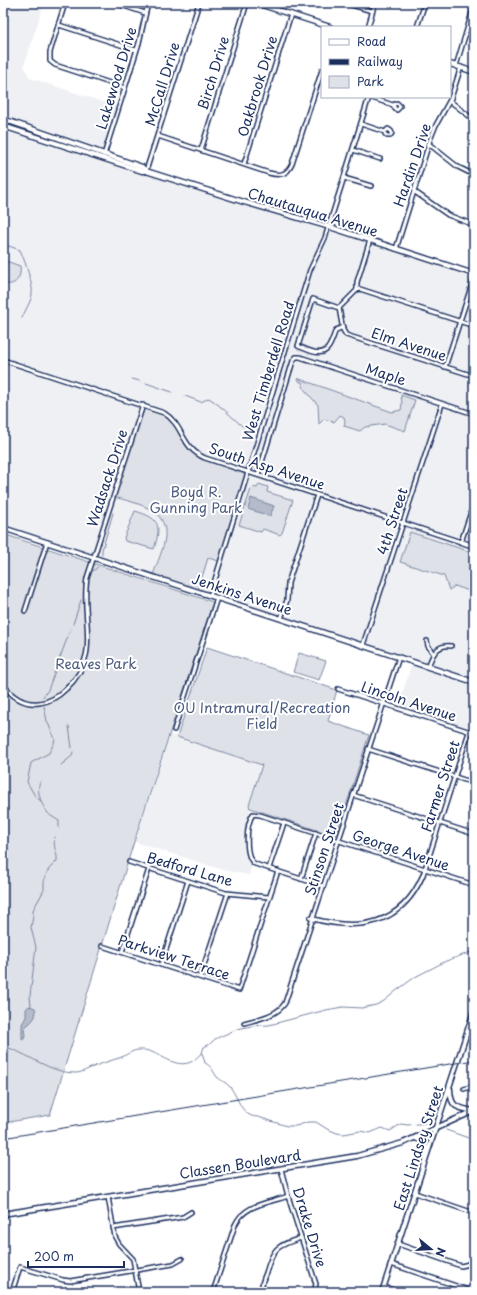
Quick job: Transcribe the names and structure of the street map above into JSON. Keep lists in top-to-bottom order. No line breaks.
{"streets":{"street":["Birch Drive","Lakewood Drive","McCall Drive","Oakbrook Drive","Hardin Drive","Chautauqua Avenue","Elm Avenue","West Timberdell Road","Maple","South Asp Avenue","Wadsack Drive","4th Street","Jenkins Avenue","Lincoln Avenue","Farmer Street","Stinson Street","George Avenue","Bedford Lane","Parkview Terrace","East Lindsey Street","Classen Boulevard","Drake Drive"]},"crossings":[["Lakewood Drive","Chautauqua Avenue"],["McCall Drive","Chautauqua Avenue"],["Hardin Drive","Chautauqua Avenue"],["Chautauqua Avenue","West Timberdell Road"],["West Timberdell Road","South Asp Avenue"],["West Timberdell Road","Jenkins Avenue"],["Maple","South Asp Avenue"],["Maple","4th Street"],["South Asp Avenue","Wadsack Drive"],["South Asp Avenue","4th Street"],["Wadsack Drive","Jenkins Avenue"],["4th Street","Jenkins Avenue"],["Jenkins Avenue","Stinson Street"],["Lincoln Avenue","Farmer Street"],["Lincoln Avenue","Stinson Street"],["Farmer Street","Stinson Street"],["Farmer Street","George Avenue"],["Stinson Street","George Avenue"],["Bedford Lane","Parkview Terrace"],["East Lindsey Street","Classen Boulevard"],["Classen Boulevard","Drake Drive"]],"parks":["Boyd R. Gunning Park","Reaves Park","OU Intramural/Recreation Field"],"legend":["Road","Railway","Park"],"scale_bar":"200 m","north":"right"}
